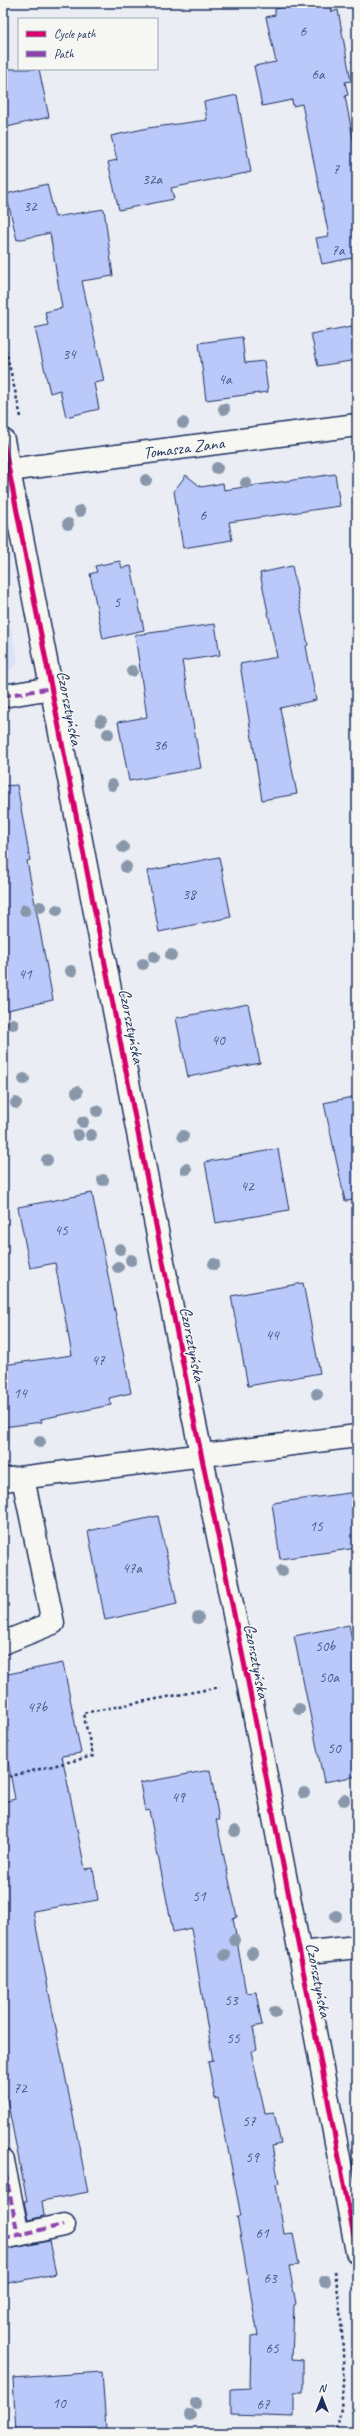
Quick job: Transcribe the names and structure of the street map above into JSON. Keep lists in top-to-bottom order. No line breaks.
{"streets":{"street":["Tomasza Zana","Czorsztyńska"]},"crossings":[["Tomasza Zana","Czorsztyńska"]],"house_numbers":["6","6a","7","32a","32","7a","34","4a","6","5","36","38","41","40","42","45","44","47","14","15","47a","50b","50a","47b","50","49","51","53","55","72","57","59","61","63","65","10","67"],"legend":["Cycle path","Path"],"north":"top"}
